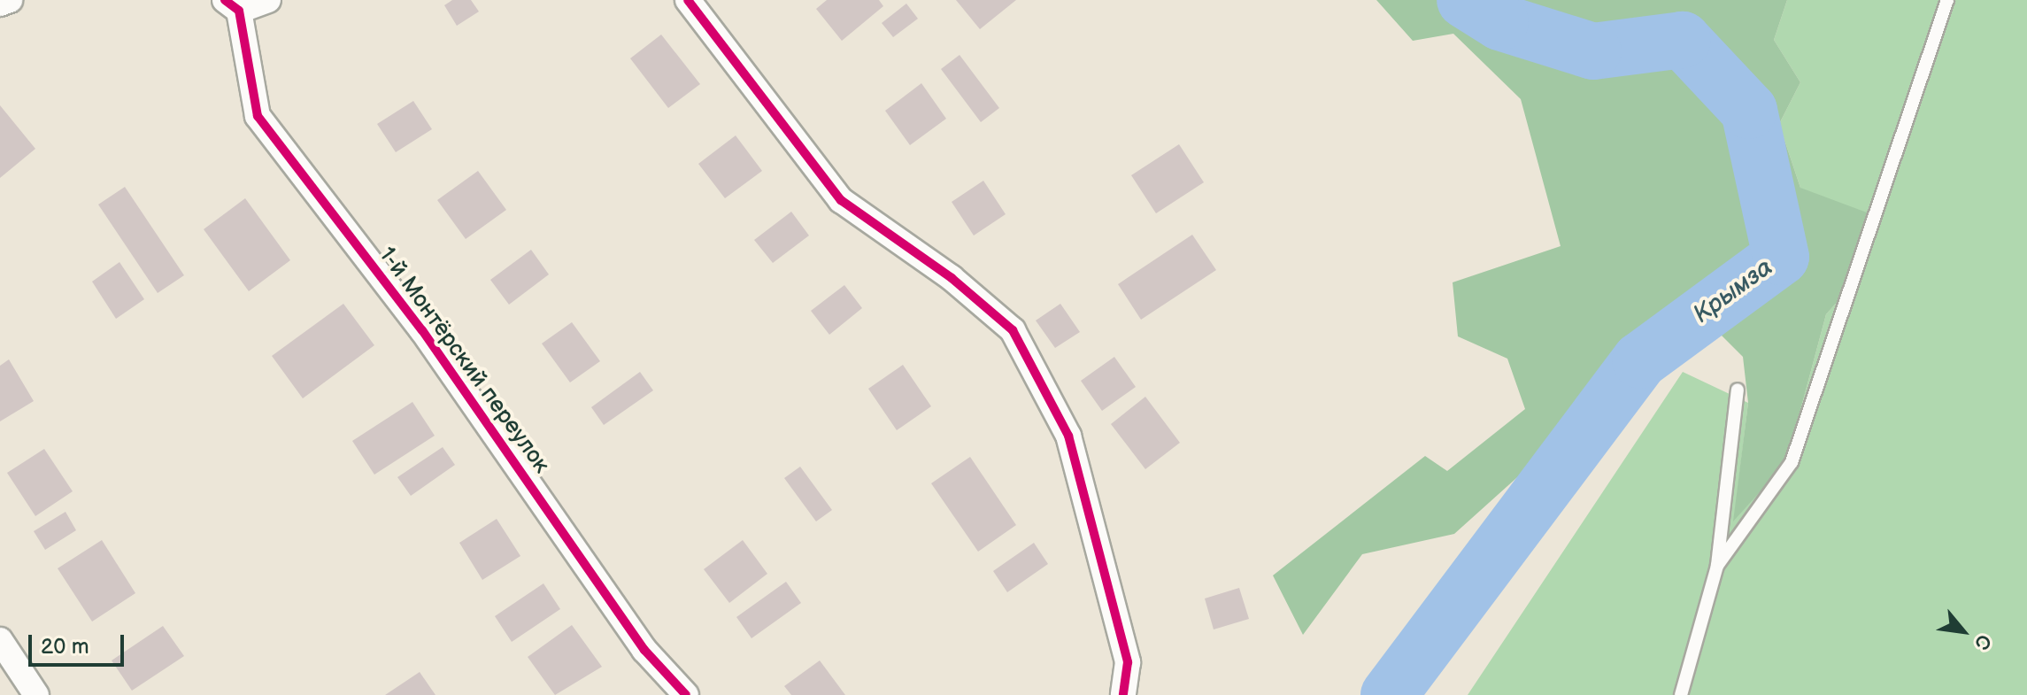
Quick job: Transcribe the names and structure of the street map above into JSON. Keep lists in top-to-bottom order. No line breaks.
{"streets":{"street":["1-й Монтёрский переулок"]},"water":["Крымза"],"scale_bar":"20 m","north":"bottom right"}
